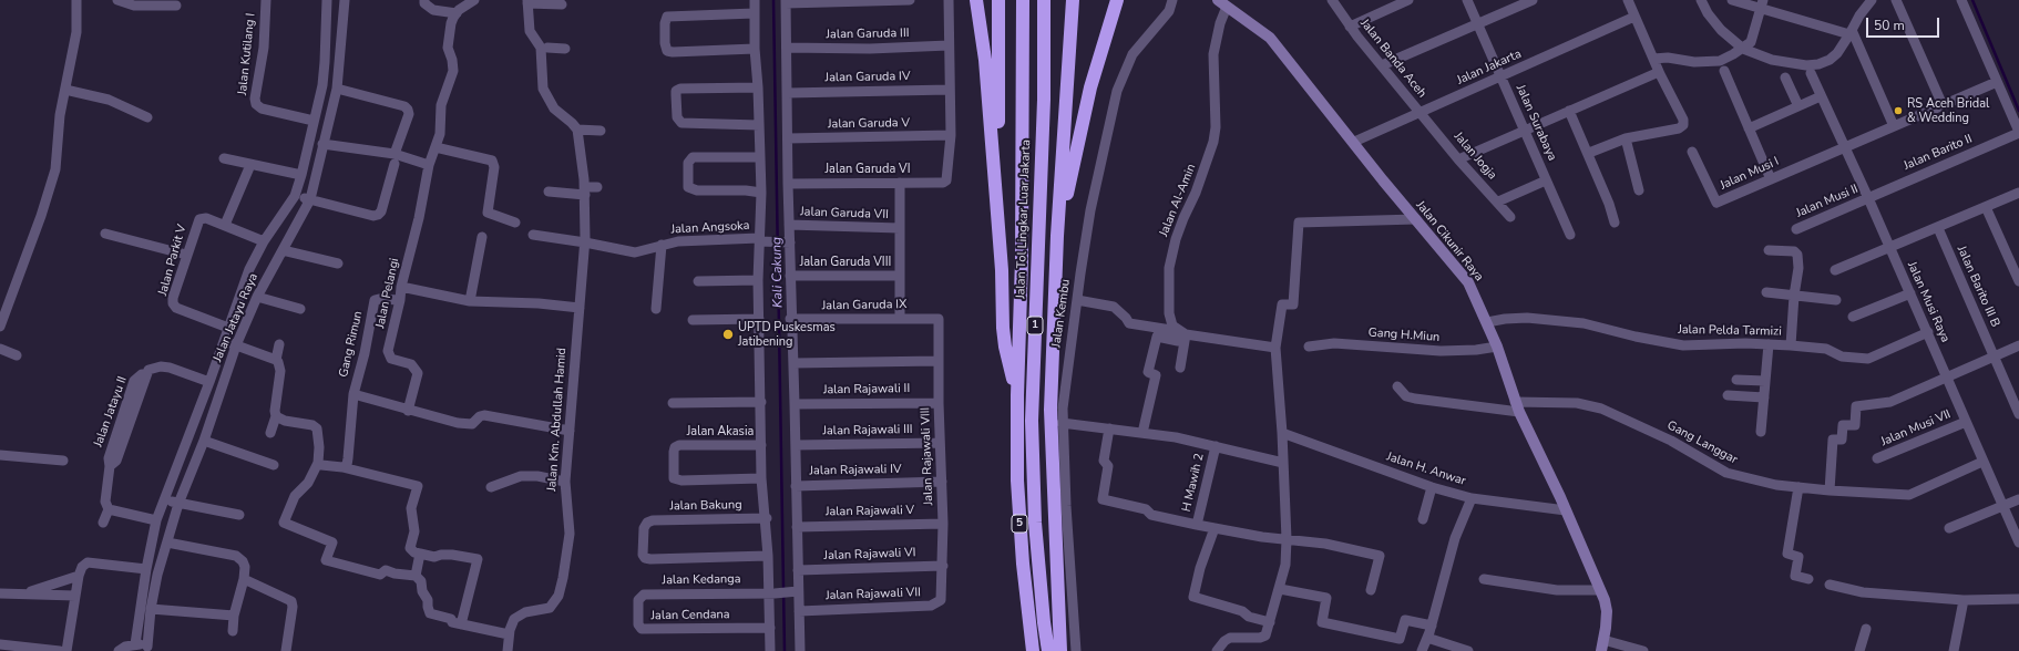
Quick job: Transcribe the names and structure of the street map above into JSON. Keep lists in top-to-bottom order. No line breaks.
{"streets":{"highway":["Jalan Tol Lingkar Luar Jakarta","1","5"],"street":["Jalan Garuda III","Jalan Kutilang I","Jalan Banda Aceh","Jalan Jakarta","Jalan Garuda IV","Jalan Surabaya","Jalan Garuda V","Jalan Barito II","Jalan Jogja","Jalan Garuda VI","Jalan Musi I","Jalan Al-Amin","Jalan Musi II","Jalan Garuda VII","Jalan Angsoka","Jalan Cikunir Raya","Jalan Parkit V","Jalan Garuda VIII","Jalan Barito III B","Jalan Pelangi","Jalan Musi Raya","Jalan Garuda IX","Jalan Kembu","Jalan Jatayu Raya","Jalan Pelda Tarmizi","Gang H.Miun","Gang Rimun","Jalan Rajawali II","Jalan Jatayu II","Jalan Km. Abdullah Hamid","Jalan Musi VII","Jalan Rajawali III","Jalan Akasia","Gang Langgar","Jalan Rajawali VIII","Jalan H. Anwar","Jalan Rajawali IV","H Mawih 2","Jalan Bakung","Jalan Rajawali V","Jalan Rajawali VI","Jalan Kedanga","Jalan Rajawali VII","Jalan Cendana"]},"crossings":[["Jalan Kutilang I","Jalan Jatayu Raya"],["Jalan Banda Aceh","Jalan Jakarta"],["Jalan Banda Aceh","Jalan Jogja"],["Jalan Jakarta","Jalan Surabaya"],["Jalan Jakarta","Jalan Jogja"],["Jalan Jakarta","Jalan Cikunir Raya"],["Jalan Garuda V","Jalan Garuda VI"],["Jalan Barito II","Jalan Musi II"],["Jalan Barito II","Jalan Musi Raya"],["Jalan Musi I","Jalan Musi Raya"],["Jalan Al-Amin","Jalan Cikunir Raya"],["Jalan Musi II","Jalan Musi Raya"],["Jalan Angsoka","Jalan Km. Abdullah Hamid"],["Jalan Cikunir Raya","Jalan Pelda Tarmizi"],["Jalan Cikunir Raya","Gang H.Miun"],["Jalan Cikunir Raya","Gang Langgar"],["Jalan Cikunir Raya","Jalan H. Anwar"],["Jalan Parkit V","Jalan Jatayu Raya"],["Jalan Pelangi","Gang Rimun"],["Jalan Musi Raya","Jalan Pelda Tarmizi"],["Jalan Musi Raya","Jalan Musi VII"],["Jalan Musi Raya","Gang Langgar"],["Jalan Garuda IX","Jalan Rajawali VIII"],["Jalan Jatayu Raya","Jalan Jatayu II"],["Jalan Rajawali II","Jalan Rajawali VIII"],["Jalan Rajawali III","Jalan Rajawali VIII"],["Jalan Rajawali VIII","Jalan Rajawali IV"],["Jalan Rajawali VIII","Jalan Rajawali V"],["Jalan Rajawali VIII","Jalan Rajawali VI"],["Jalan Rajawali VIII","Jalan Rajawali VII"],["Jalan Kedanga","Jalan Cendana"]],"water":["Kali Cakung"],"places":["RS Aceh Bridal & Wedding","UPTD Puskesmas Jatibening"],"scale_bar":"50 m"}
